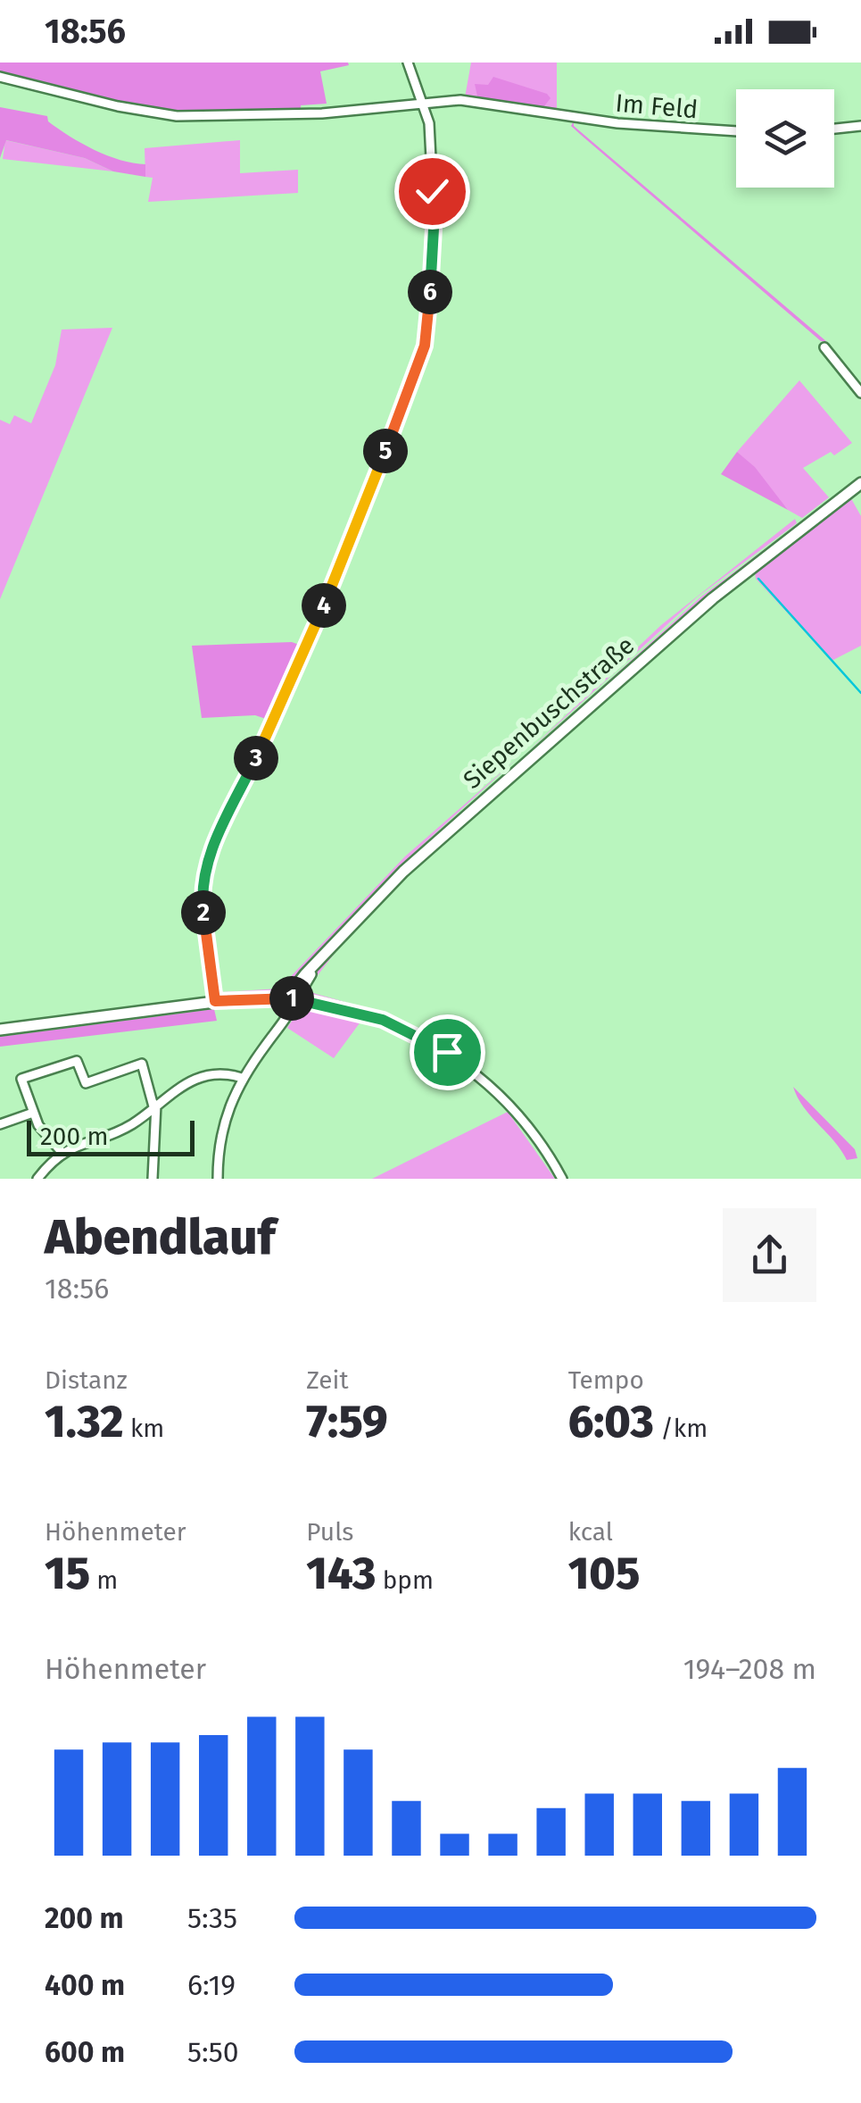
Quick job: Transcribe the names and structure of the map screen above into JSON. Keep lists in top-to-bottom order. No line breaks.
{"streets":{"main road":["Siepenbuschstraße"],"street":["Im Feld"]},"scale_bar":"200 m","page":{"status":"18:56","pins":["6","5","4","3","2","1"],"scale":"200 m","heading":["Abendlauf","18:56"],"stats":[["Distanz","1.32 km"],["Zeit","7:59"],["Tempo","6:03 /km"],["Höhenmeter","15 m"],["Puls","143 bpm"],["kcal","105"]],"chart":["Höhenmeter","194–208 m"],"list":[{"name":"200 m","note":"5:35"},{"name":"400 m","note":"6:19"},{"name":"600 m","note":"5:50"}]}}
